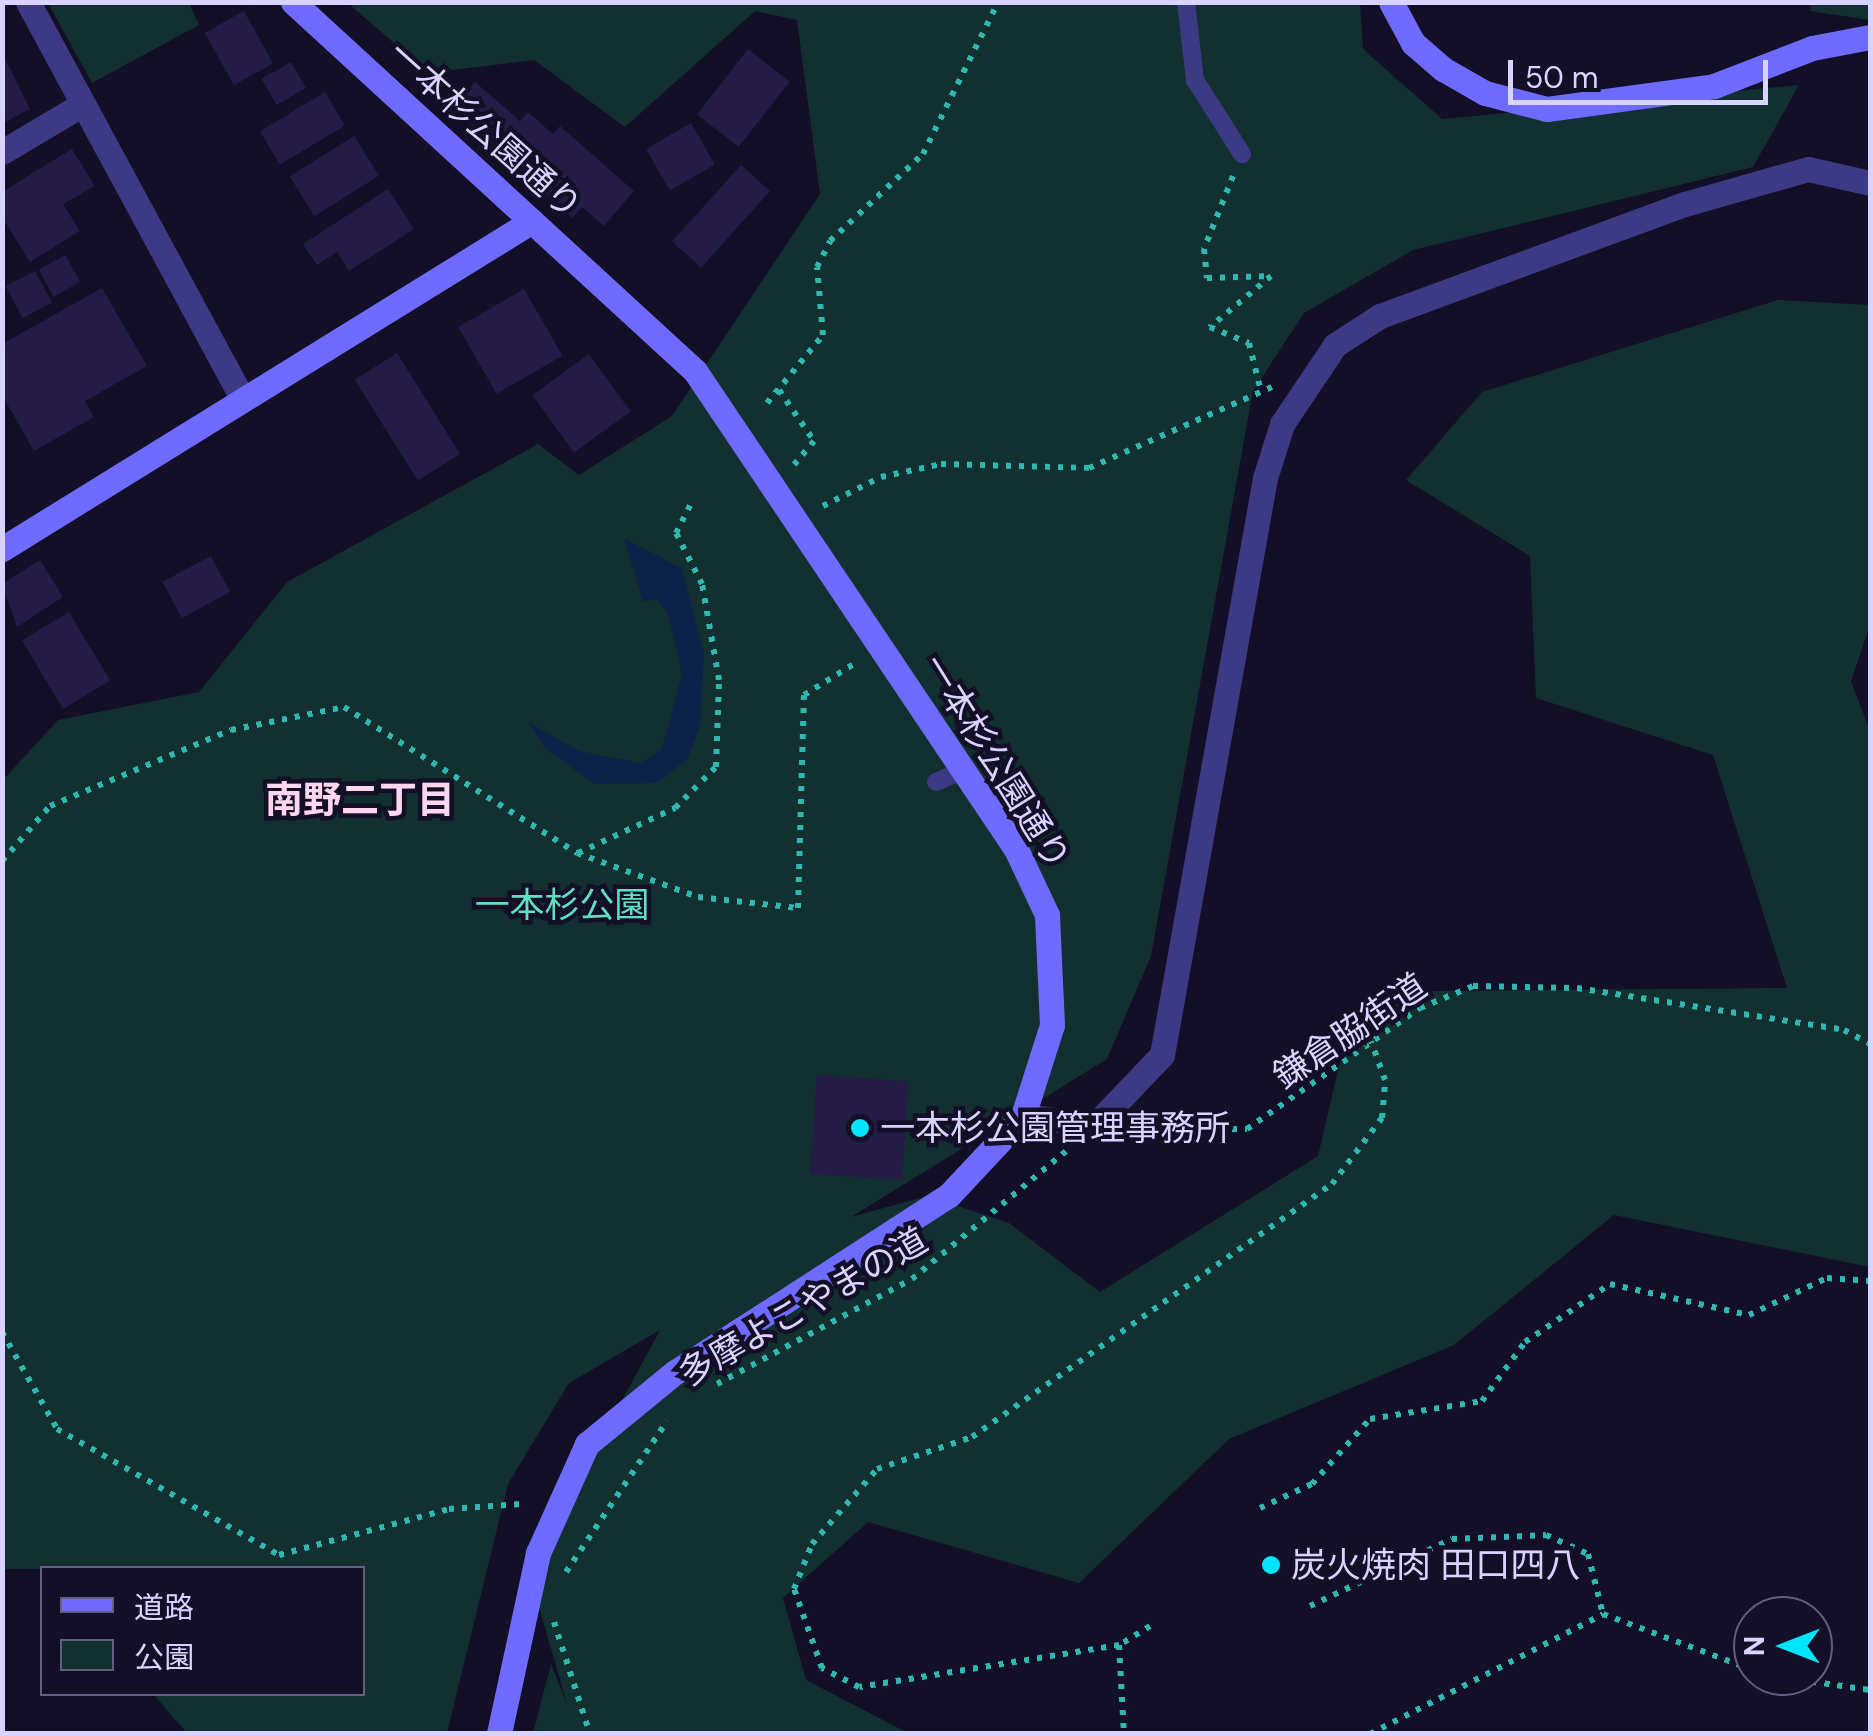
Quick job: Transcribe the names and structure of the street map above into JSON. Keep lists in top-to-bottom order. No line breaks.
{"streets":{"street":["一本杉公園通り"],"path":["鎌倉脇街道","多摩よこやまの道"]},"crossings":[["鎌倉脇街道","多摩よこやまの道"]],"districts":["南野二丁目"],"parks":["一本杉公園"],"places":["一本杉公園管理事務所","炭火焼肉 田口四八"],"legend":["道路","公園"],"scale_bar":"50 m","north":"left"}
